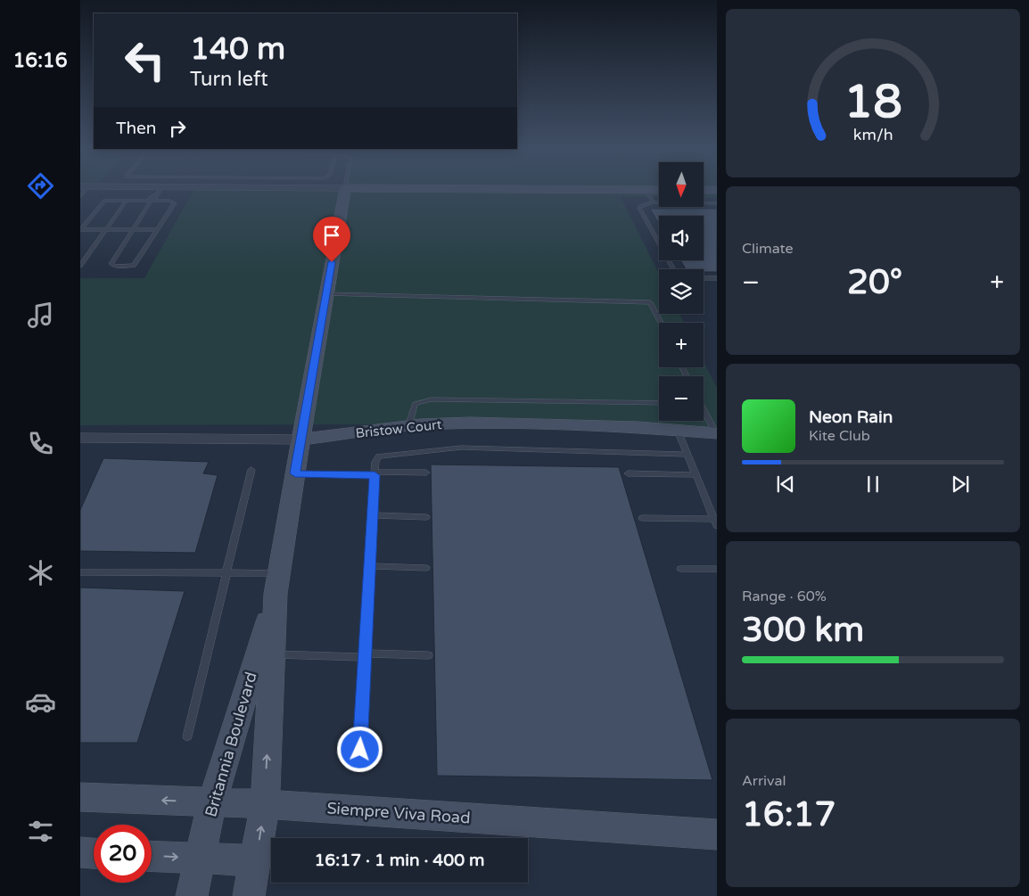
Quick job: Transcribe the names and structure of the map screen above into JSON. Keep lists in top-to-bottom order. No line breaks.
{"streets":{"street":["Bristow Court","Britannia Boulevard","Siempre Viva Road"]},"crossings":[["Bristow Court","Britannia Boulevard"],["Britannia Boulevard","Siempre Viva Road"]],"north":"bottom","page":{"tabs":"16:16","turn":["140 m","Turn left"],"then":"Then","map_buttons":["+","−"],"tile":["Climate",["Range · 60%","300 km"],["Arrival","16:17"]],"heat":["−","20°","+"],"song":["Neon Rain","Kite Club"],"limit":"20","trip":"16:17 · 1 min · 400 m","gauge":["18","km/h"]}}
